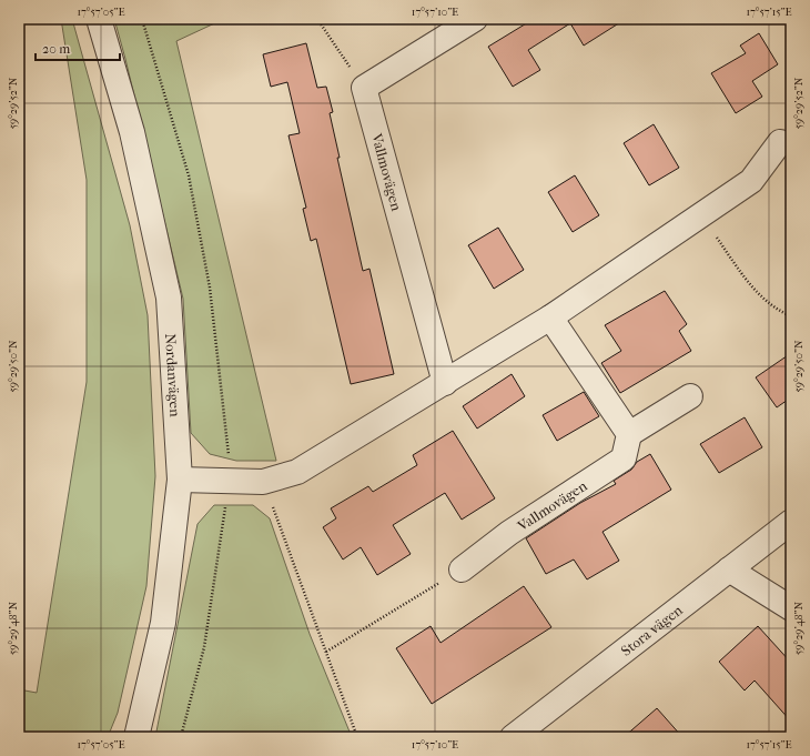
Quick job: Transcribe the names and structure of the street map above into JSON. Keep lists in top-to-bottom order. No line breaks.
{"streets":{"street":["Vallmovägen","Nordanvägen","Stora vägen"]},"scale_bar":"20 m","coordinates":["17°57'05\"E","17°57'10\"E","17°57'15\"E","59°29'52\"N","59°29'50\"N","59°29'48\"N"]}
